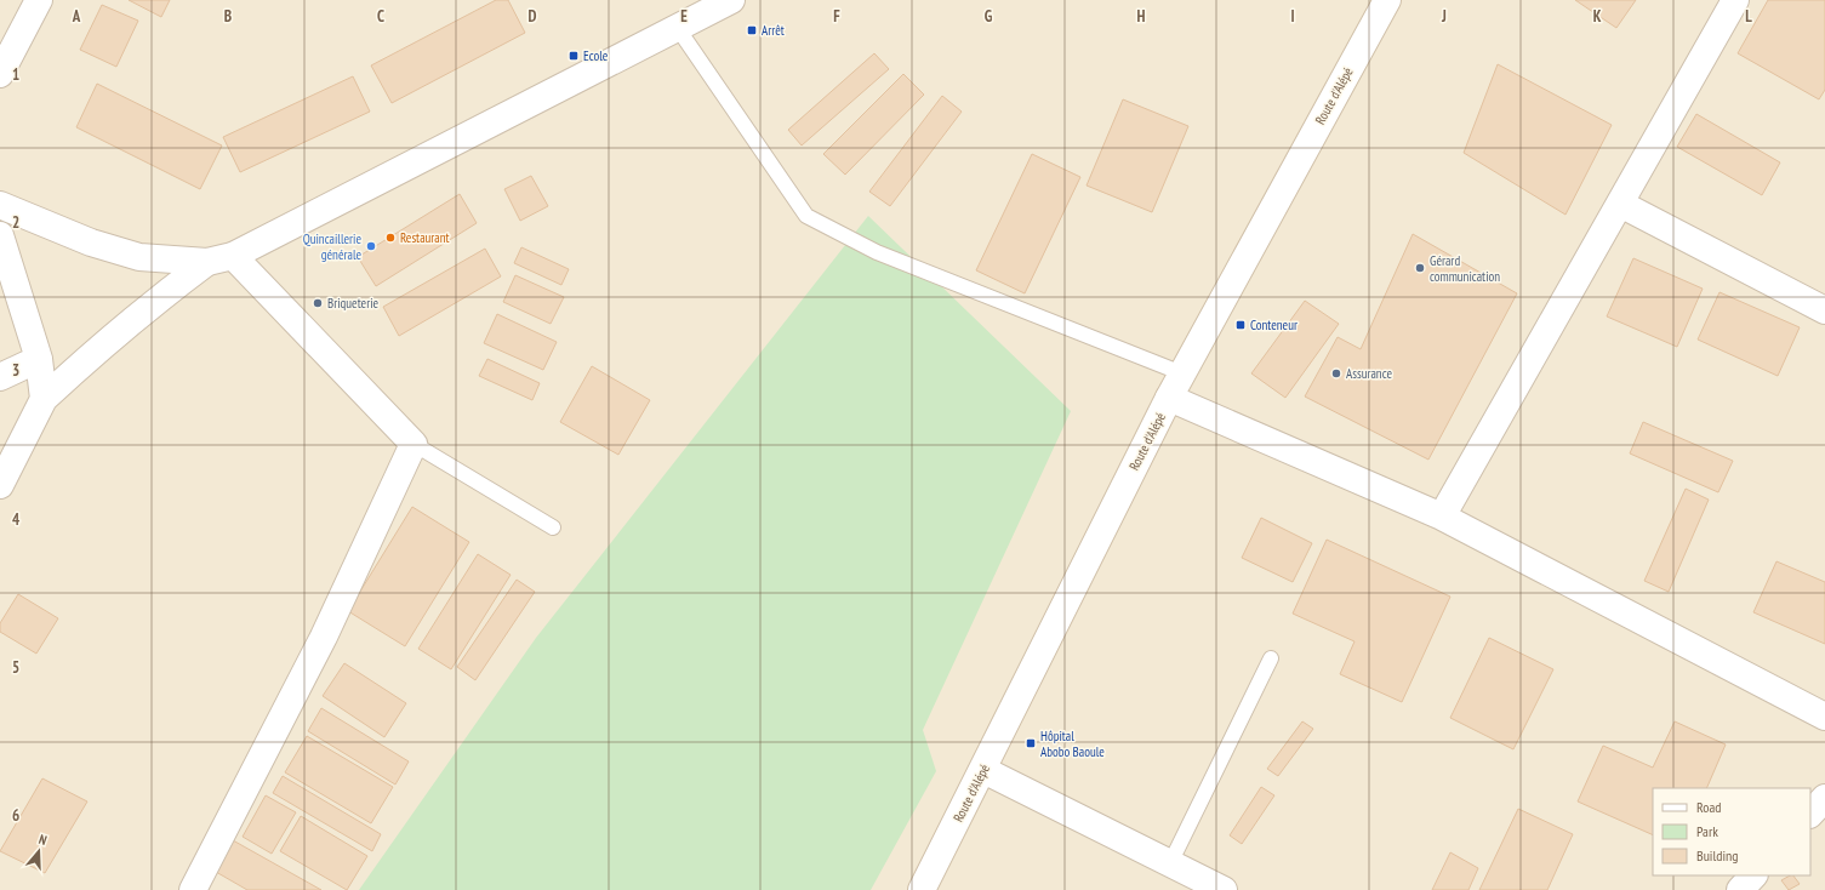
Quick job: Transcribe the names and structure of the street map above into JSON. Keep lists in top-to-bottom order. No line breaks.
{"streets":{"street":["Route d'Alépé"]},"places":{"transit":["Arrêt","Ecole","Conteneur","Hôpital Abobo Baoule"],"other":["Restaurant","Quincaillerie générale","Gérard communication","Briqueterie","Assurance"]},"legend":["Road","Park","Building"],"north":"top","grid":{"columns":["A","B","C","D","E","F","G","H","I","J","K","L"],"rows":["1","2","3","4","5","6"]}}
